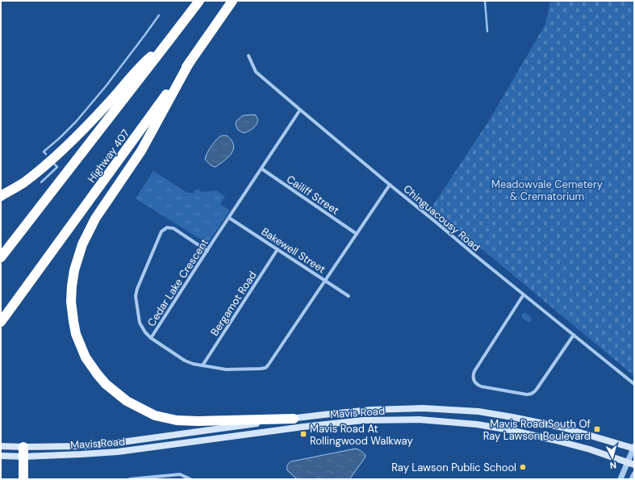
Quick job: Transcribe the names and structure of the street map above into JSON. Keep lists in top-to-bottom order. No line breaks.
{"streets":{"highway":["Highway 407"],"main road":["Mavis Road"],"street":["Cailiff Street","Chinguacousy Road","Bakewell Street","Cedar Lake Crescent","Bergamot Road"]},"crossings":[["Cailiff Street","Cedar Lake Crescent"],["Chinguacousy Road","Cedar Lake Crescent"],["Bakewell Street","Cedar Lake Crescent"],["Bakewell Street","Bergamot Road"],["Cedar Lake Crescent","Bergamot Road"]],"parks":["Meadowvale Cemetery & Crematorium"],"places":{"transit":["Mavis Road South Of Ray Lawson Boulevard","Mavis Road At Rollingwood Walkway"],"other":["Ray Lawson Public School"]},"north":"bottom"}
